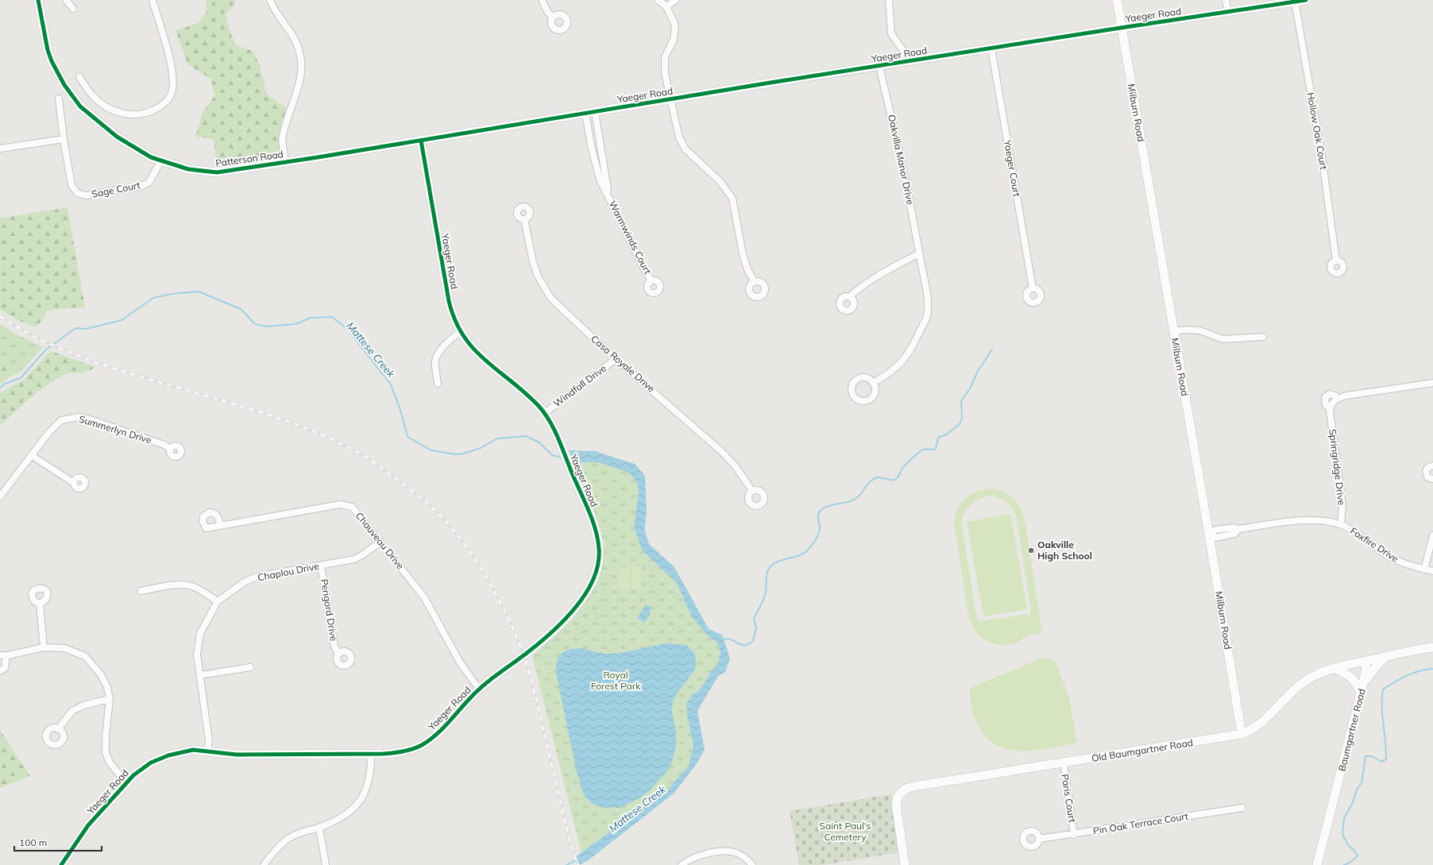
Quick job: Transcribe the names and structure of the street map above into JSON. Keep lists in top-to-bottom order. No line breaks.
{"streets":{"street":["Yaeger Road","Milburn Road","Hollow Oak Court","Patterson Road","Oakvilla Manor Drive","Yaeger Court","Sage Court","Warmwinds Court","Casa Royale Drive","Windfall Drive","Summerlyn Drive","Springridge Drive","Chauveau Drive","Foxfire Drive","Chaplou Drive","Perigord Drive","Baumgartner Road","Old Baumgartner Road","Paris Court","Pin Oak Terrace Court"]},"crossings":[["Yaeger Road","Milburn Road"],["Yaeger Road","Hollow Oak Court"],["Yaeger Road","Patterson Road"],["Yaeger Road","Oakvilla Manor Drive"],["Yaeger Road","Yaeger Court"],["Yaeger Road","Warmwinds Court"],["Yaeger Road","Windfall Drive"],["Yaeger Road","Chauveau Drive"],["Yaeger Road","Chaplou Drive"],["Milburn Road","Foxfire Drive"],["Milburn Road","Old Baumgartner Road"],["Patterson Road","Sage Court"],["Casa Royale Drive","Windfall Drive"],["Springridge Drive","Foxfire Drive"],["Chauveau Drive","Chaplou Drive"],["Chaplou Drive","Perigord Drive"],["Baumgartner Road","Old Baumgartner Road"],["Old Baumgartner Road","Paris Court"],["Paris Court","Pin Oak Terrace Court"]],"water":["Mattese Creek"],"parks":["Royal Forest Park","Saint Paul's Cemetery"],"places":["Oakville High School"],"scale_bar":"100 m"}
